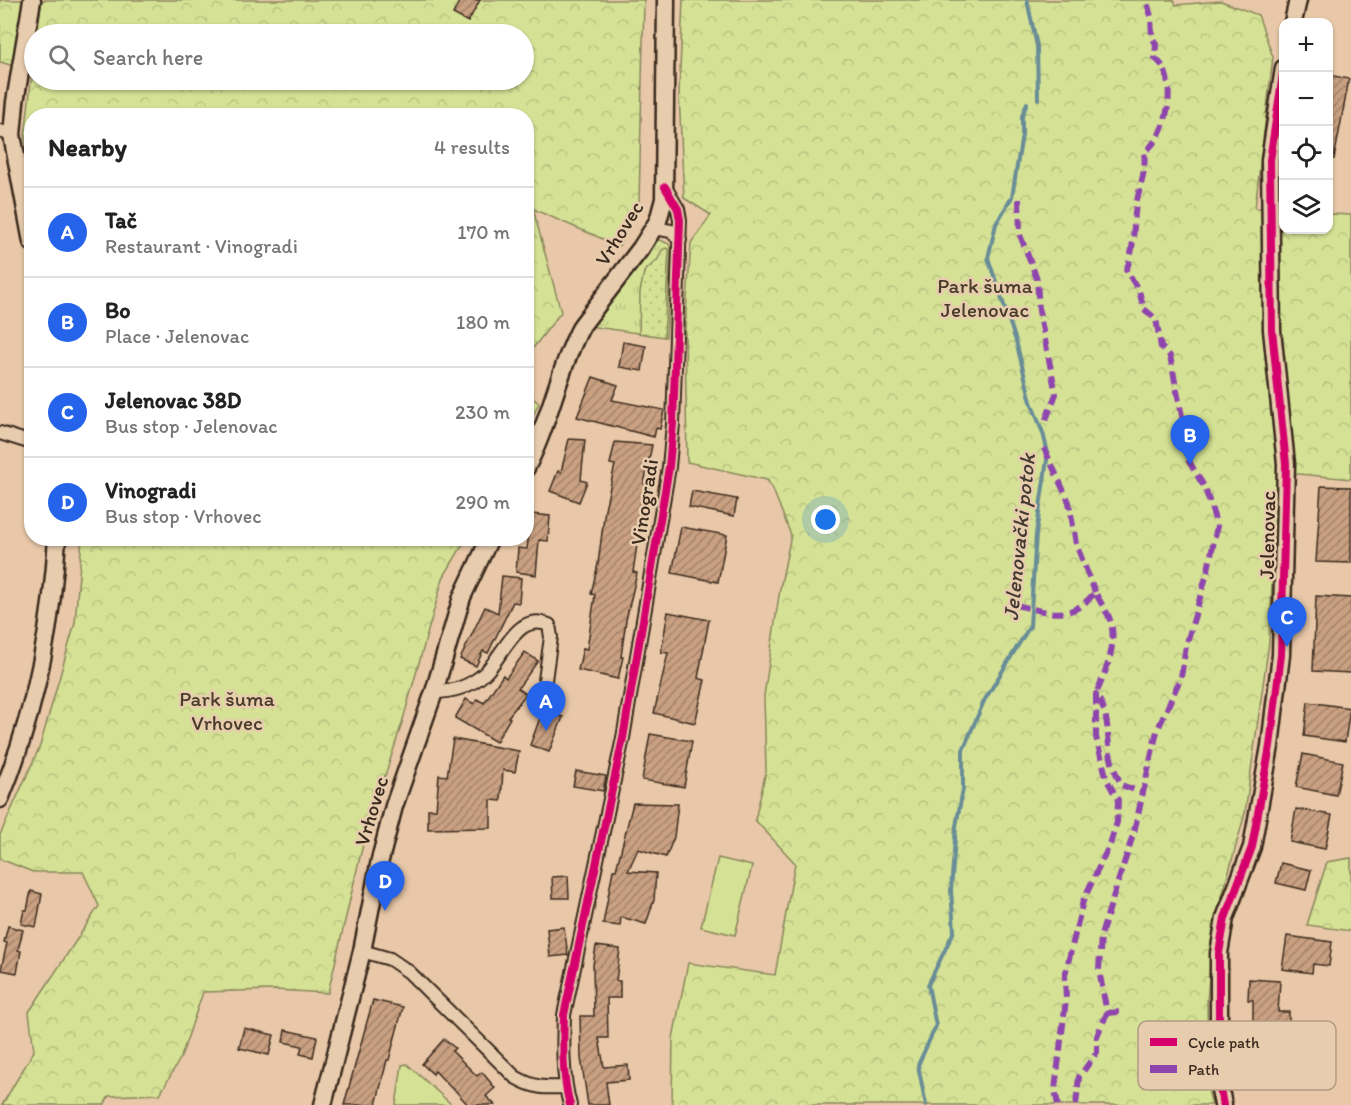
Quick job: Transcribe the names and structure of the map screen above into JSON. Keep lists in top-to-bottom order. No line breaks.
{"streets":{"street":["Vrhovec","Vinogradi","Jelenovac"]},"crossings":[["Vrhovec","Vinogradi"]],"water":["Jelenovački potok"],"parks":["Park šuma Jelenovac","Park šuma Vrhovec"],"legend":["Cycle path","Path"],"page":{"map_buttons":["+","−"],"search":"Search here","heading":["Nearby","4 results"],"list":[{"mark":"A","name":"Tač","note":"Restaurant · Vinogradi","value":"170 m"},{"mark":"B","name":"Bo","note":"Place · Jelenovac","value":"180 m"},{"mark":"C","name":"Jelenovac 38D","note":"Bus stop · Jelenovac","value":"230 m"},{"mark":"D","name":"Vinogradi","note":"Bus stop · Vrhovec","value":"290 m"}],"pins":["B","C","A","D"]}}
